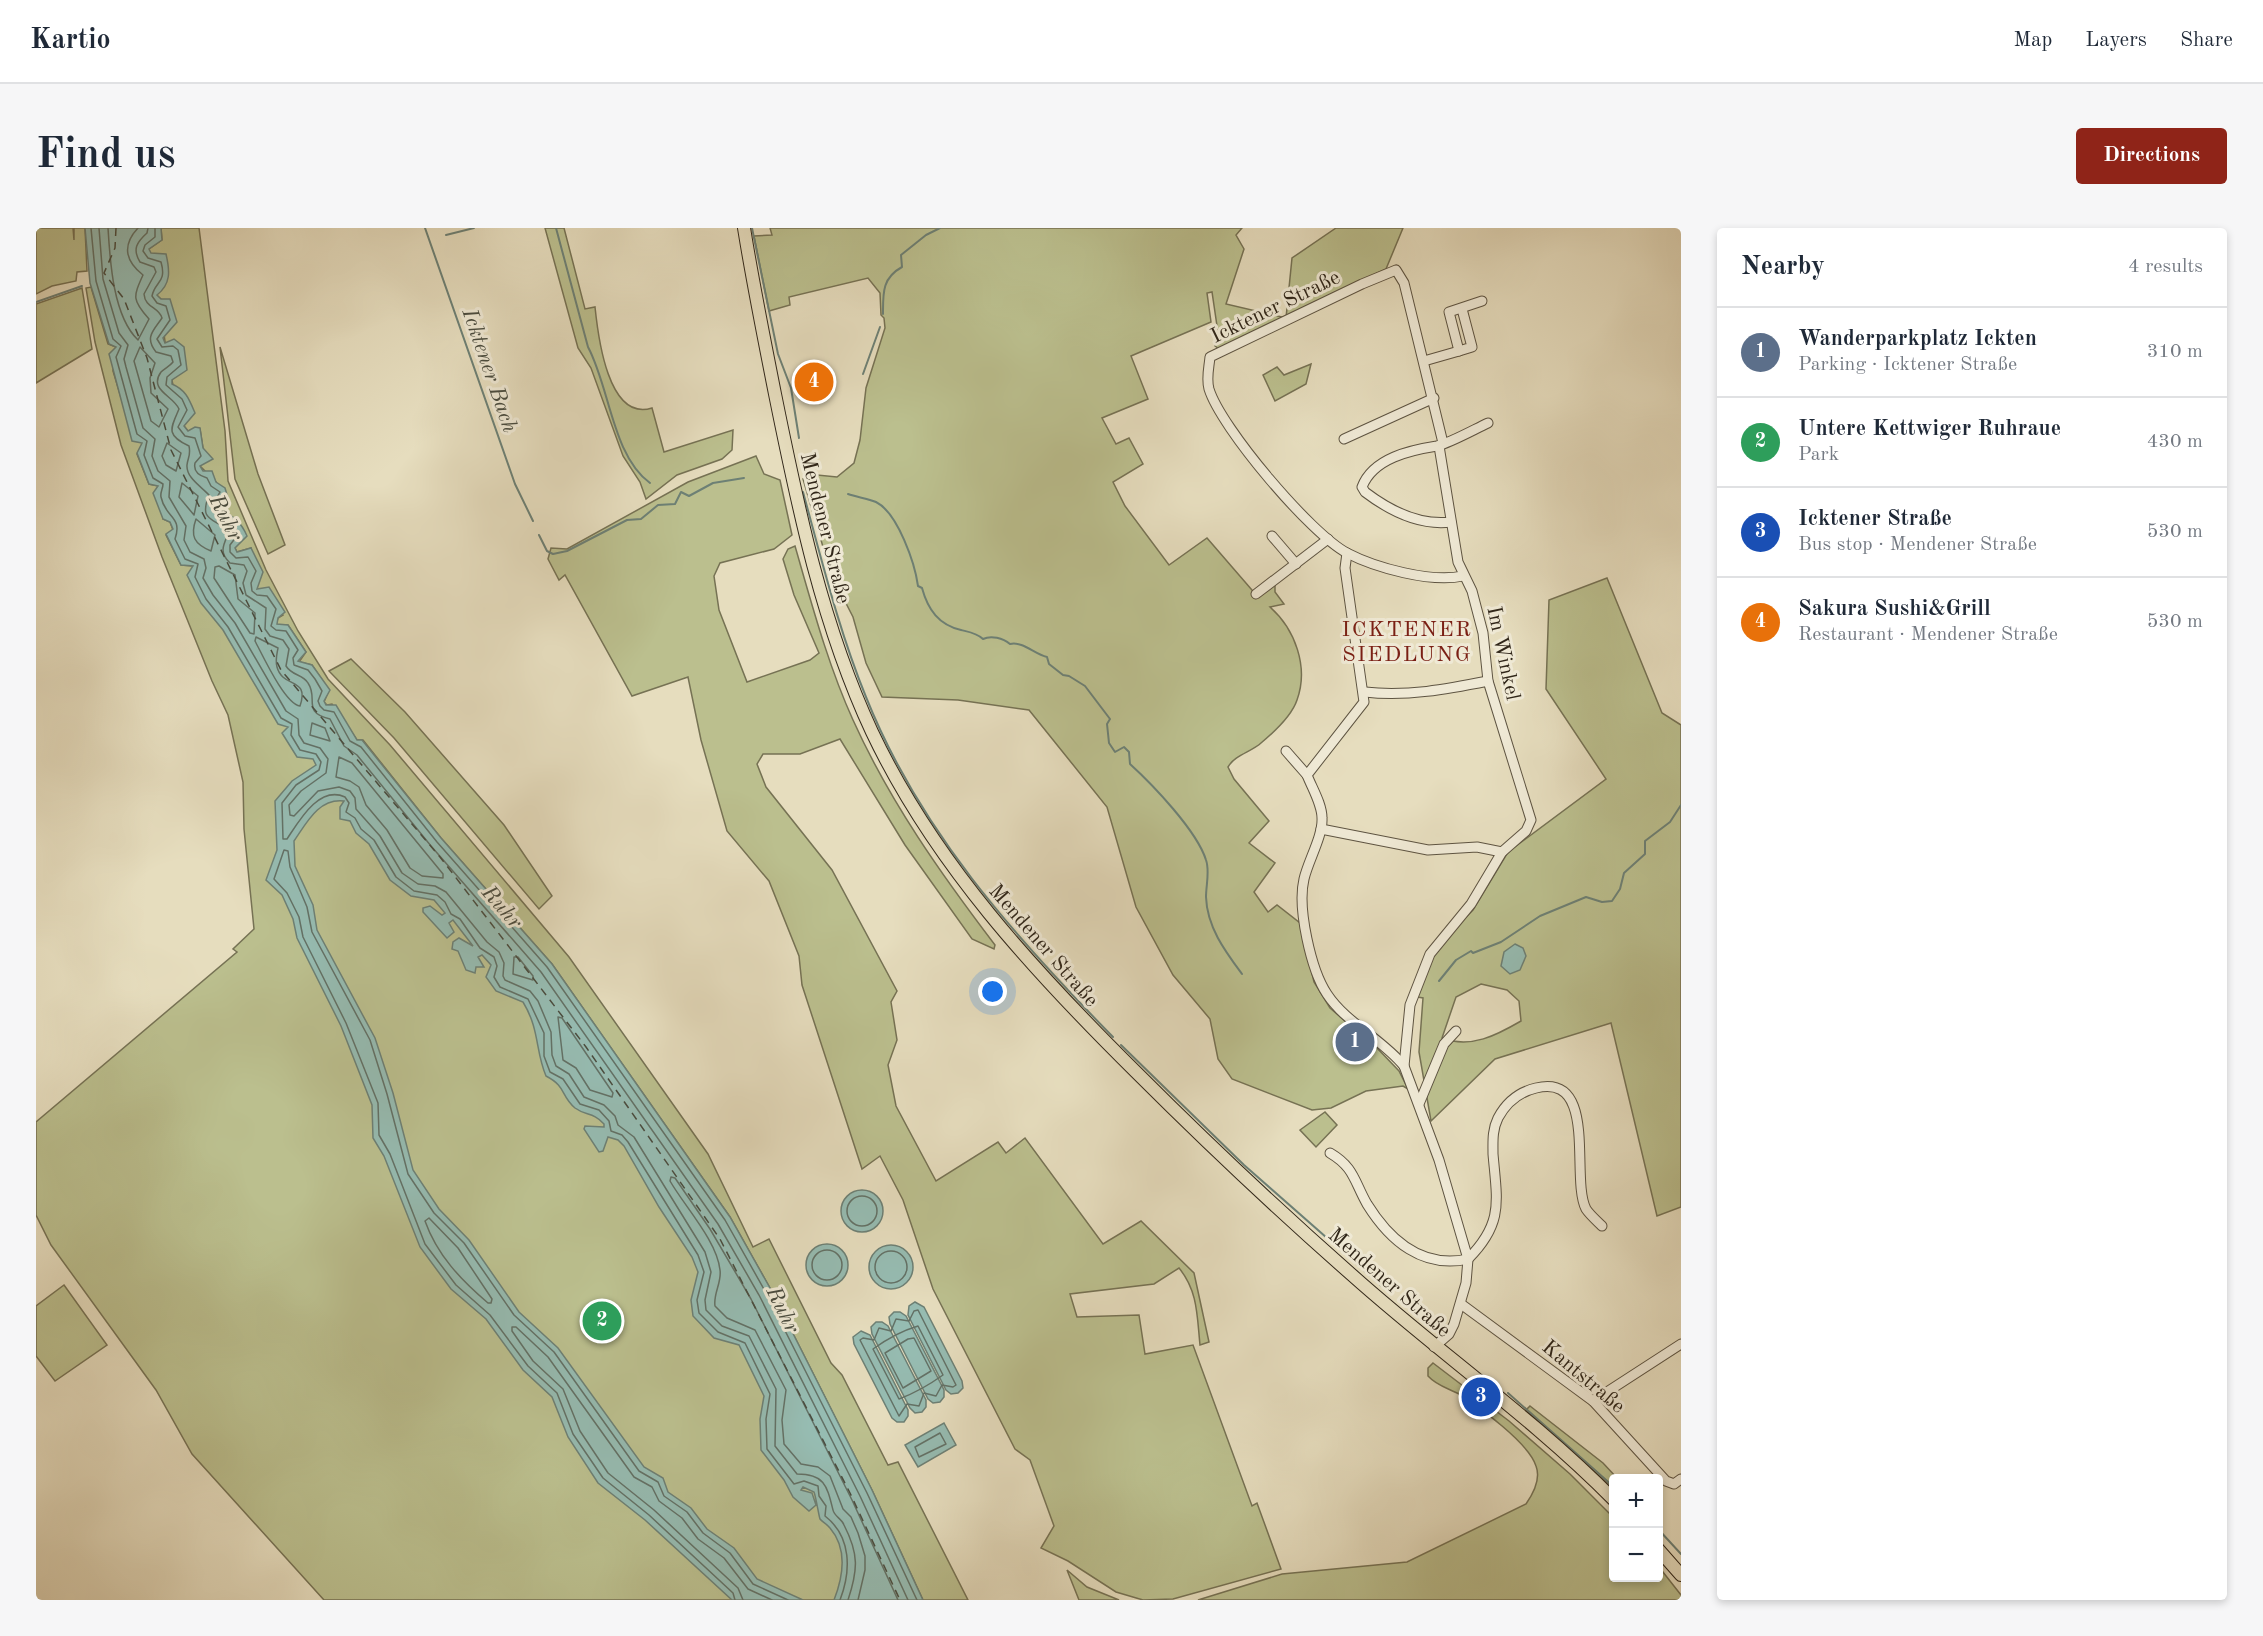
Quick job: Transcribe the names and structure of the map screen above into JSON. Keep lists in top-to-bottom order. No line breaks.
{"streets":{"main road":["Mendener Straße"],"street":["Icktener Straße","Im Winkel","Kantstraße"]},"crossings":[["Icktener Straße","Im Winkel"]],"districts":["ICKTENER SIEDLUNG"],"water":["Icktener Bach","Ruhr"],"page":{"header":"Kartio","nav":["Map","Layers","Share"],"buttons":"Directions","title":"Find us","heading":["Nearby","4 results"],"list":[{"mark":"1","name":"Wanderparkplatz Ickten","note":"Parking · Icktener Straße","value":"310 m"},{"mark":"2","name":"Untere Kettwiger Ruhraue","note":"Park","value":"430 m"},{"mark":"3","name":"Icktener Straße","note":"Bus stop · Mendener Straße","value":"530 m"},{"mark":"4","name":"Sakura Sushi&Grill","note":"Restaurant · Mendener Straße","value":"530 m"}],"pins":["4","1","2","3"],"map_buttons":["+","−"]}}
